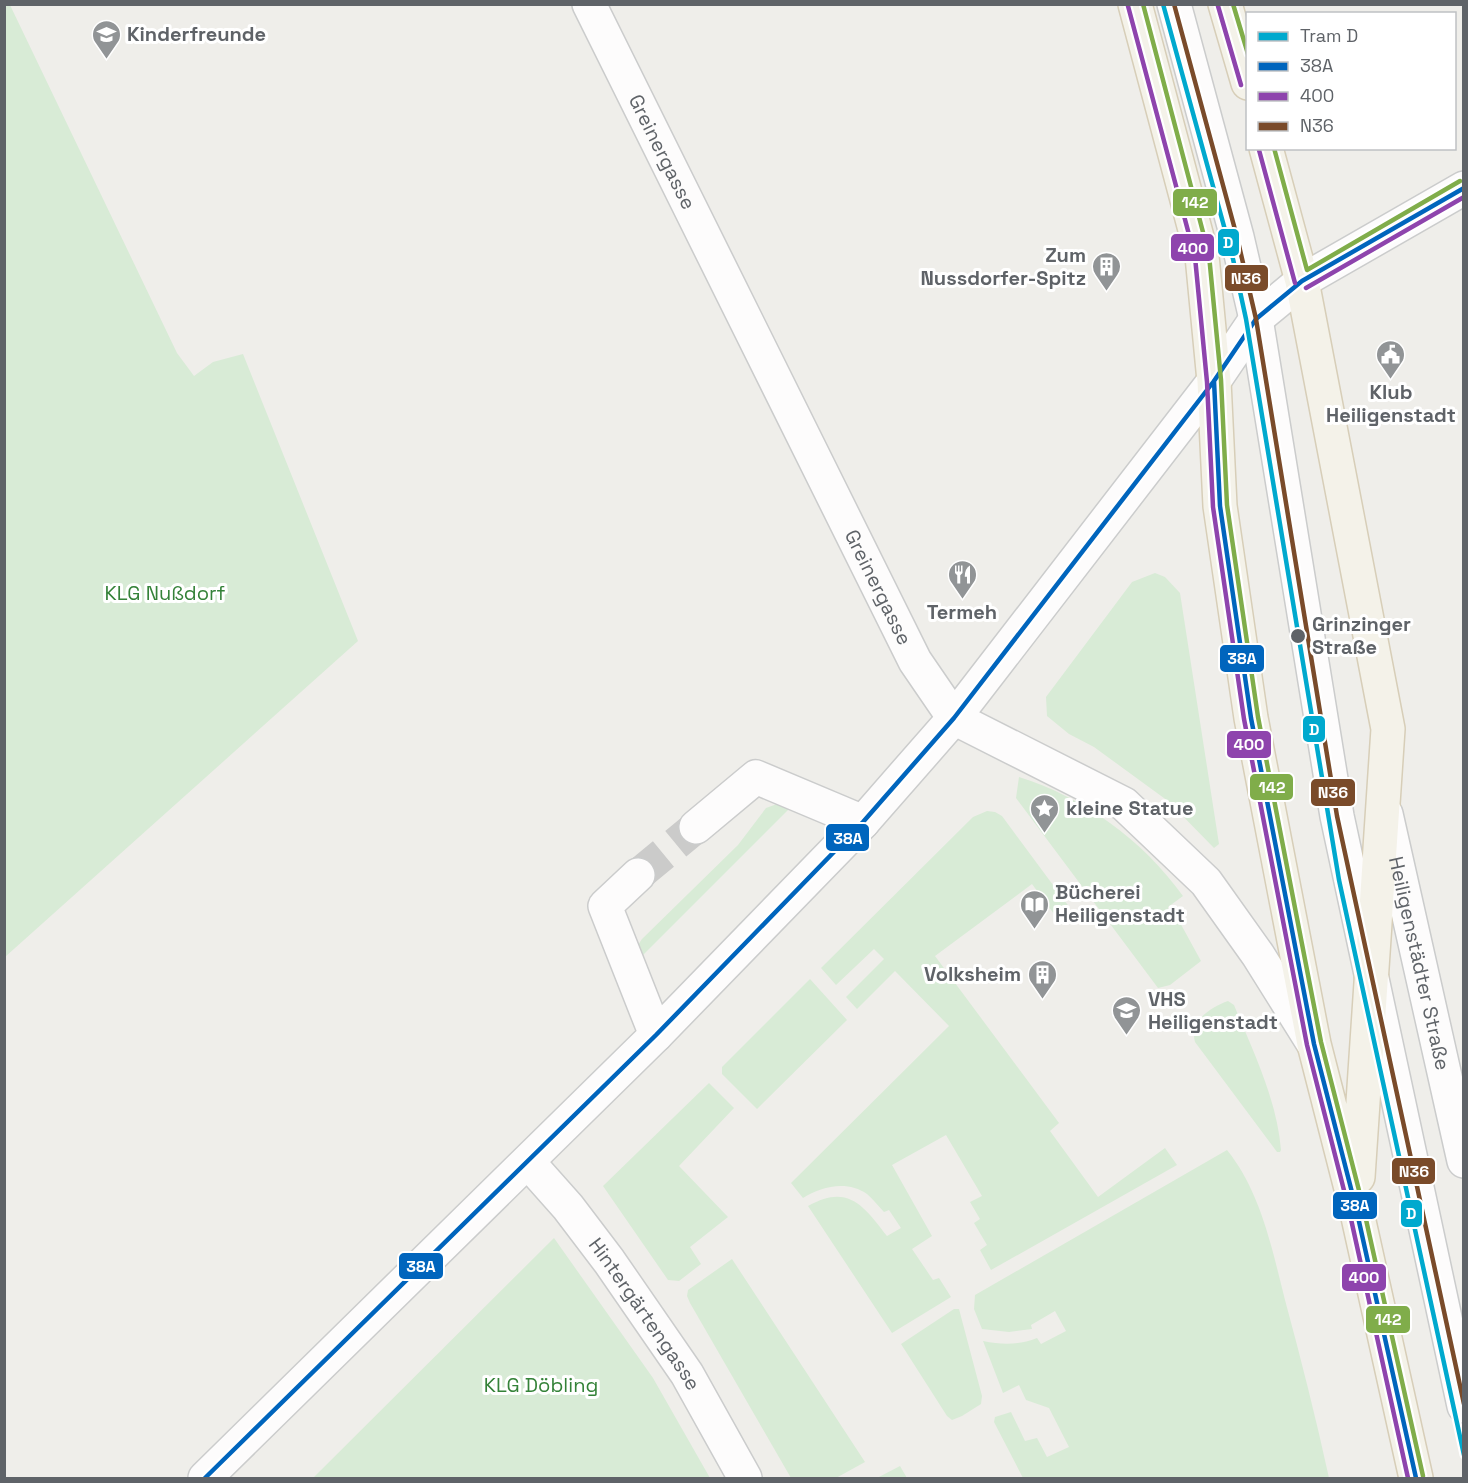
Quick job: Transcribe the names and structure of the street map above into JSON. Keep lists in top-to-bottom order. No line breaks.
{"streets":{"main road":["Heiligenstädter Straße"],"street":["Greinergasse","Hintergärtengasse"]},"crossings":[["Greinergasse","Heiligenstädter Straße"]],"parks":["KLG Nußdorf","KLG Döbling"],"places":{"school or university":["Kinderfreunde","VHS Heiligenstadt"],"building":["Zum Nussdorfer-Spitz","Volksheim"],"public building":["Klub Heiligenstadt"],"restaurant":["Termeh"],"other":["Grinzinger Straße"],"place":["kleine Statue"],"library":["Bücherei Heiligenstadt"]},"lines":["tram line D","transit line N36","transit line 142","transit line 400","transit line 38A"],"legend":["Tram D","38A","400","N36"]}
